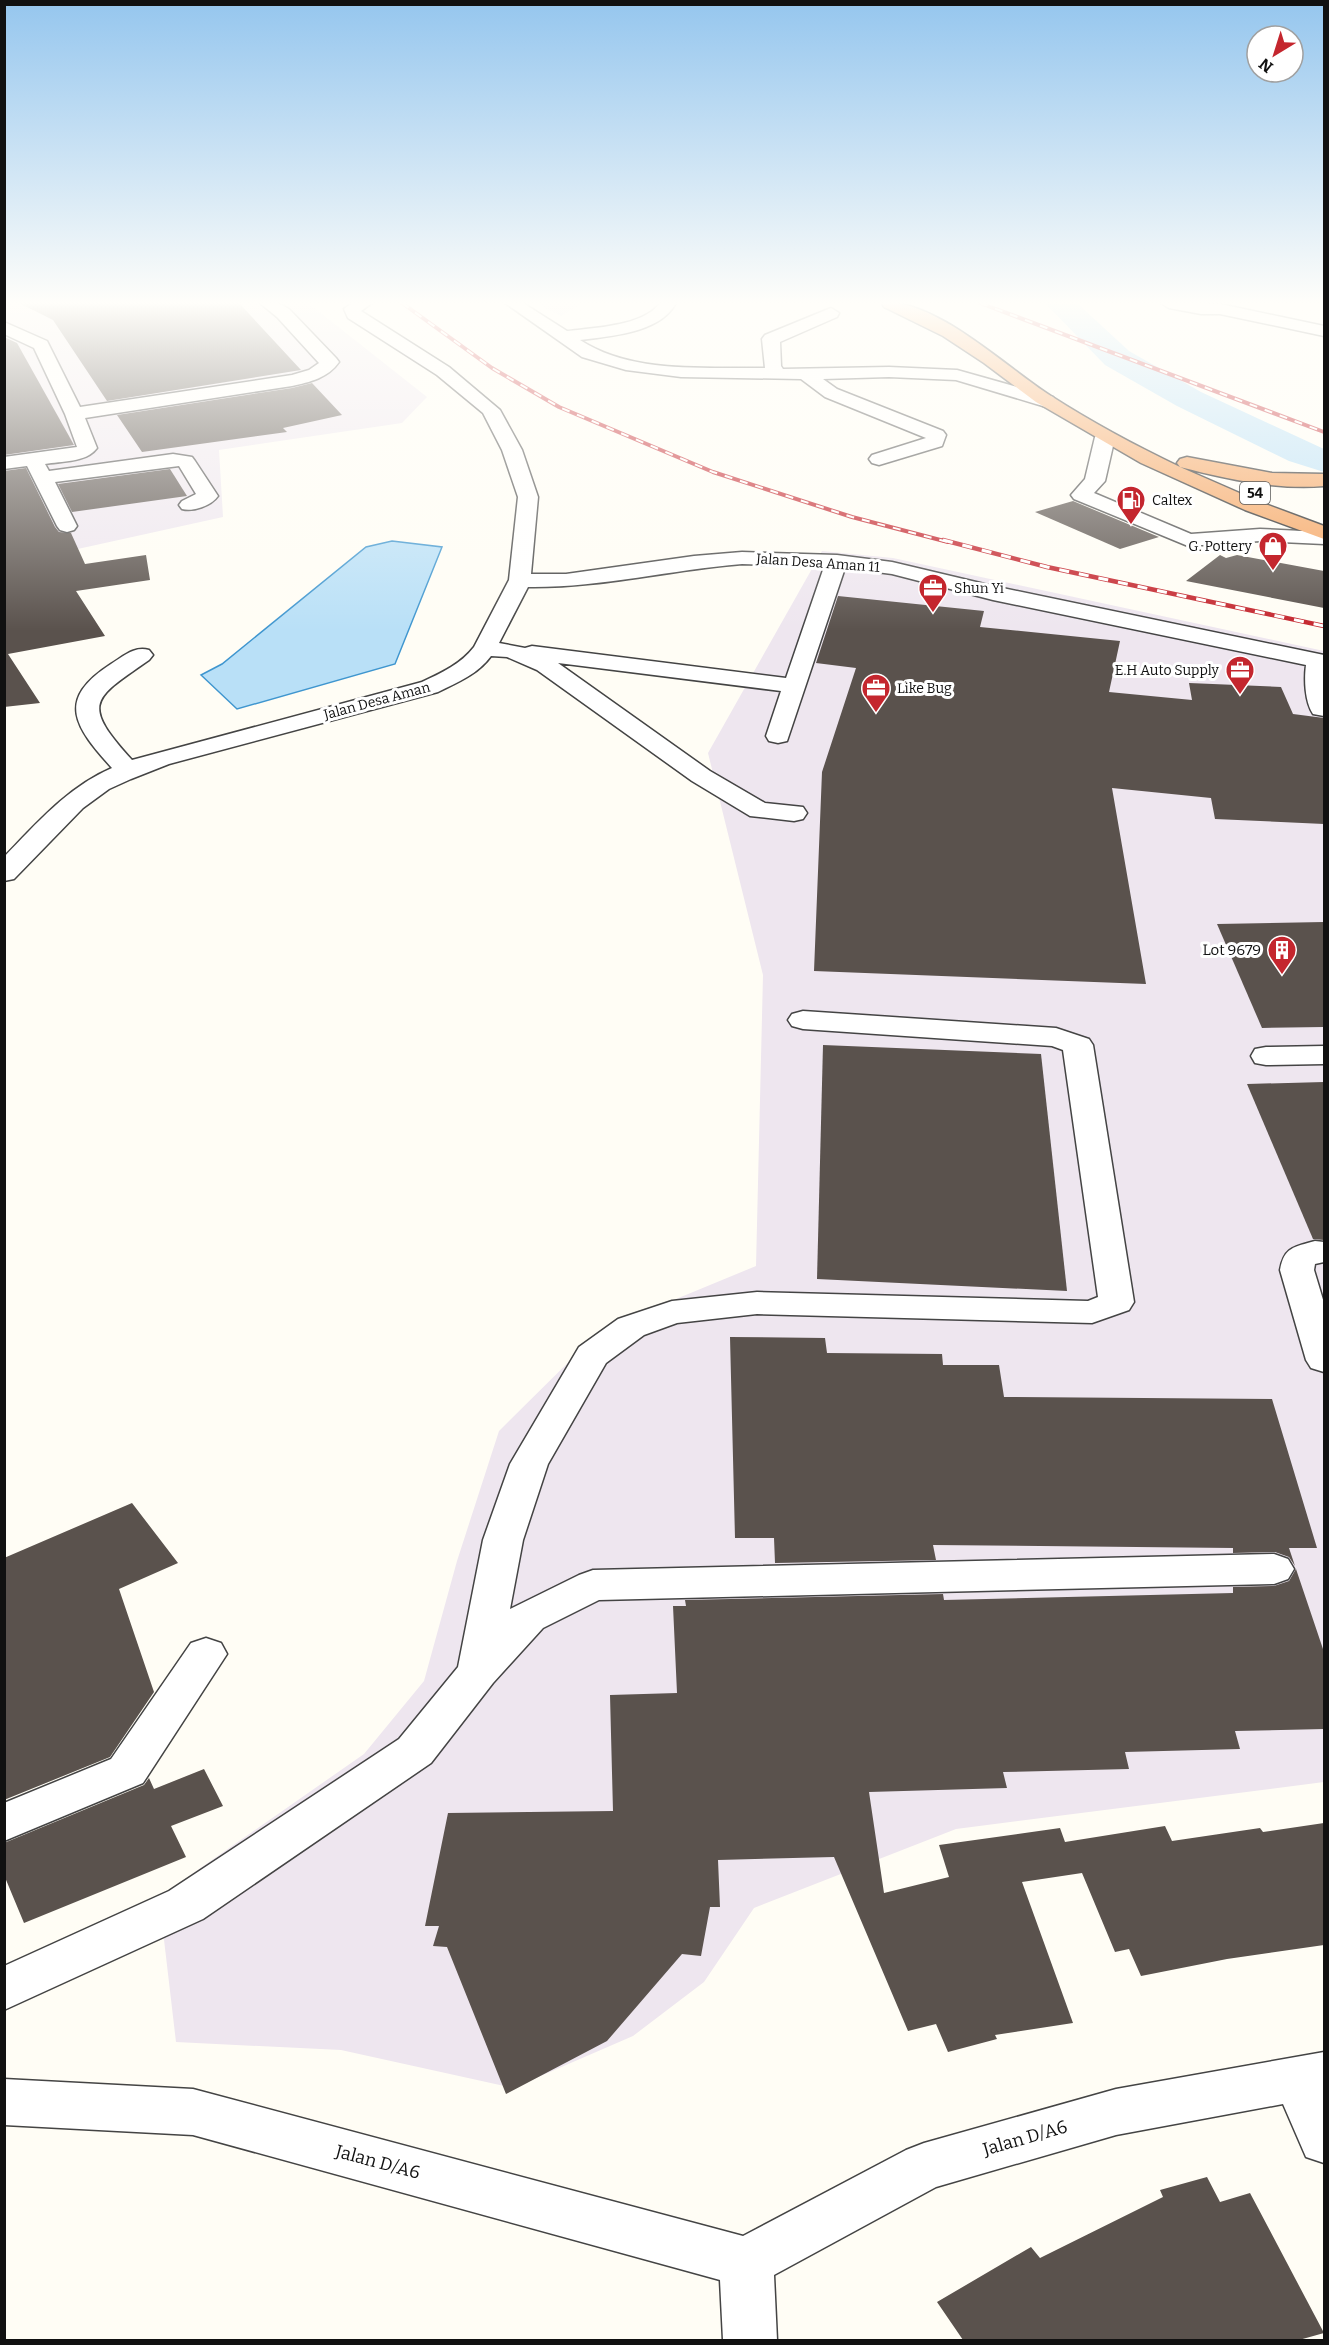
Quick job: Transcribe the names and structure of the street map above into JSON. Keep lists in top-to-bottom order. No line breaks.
{"streets":{"highway":["54"],"street":["Jalan Desa Aman 11","Jalan Desa Aman","Jalan D/A6"]},"crossings":[["Jalan Desa Aman 11","Jalan Desa Aman"]],"places":{"fuel station":["Caltex"],"shop":["G. Pottery"],"office":["Shun Yi","E.H Auto Supply","Like Bug"],"building":["Lot 9679"]},"north":"bottom left"}
